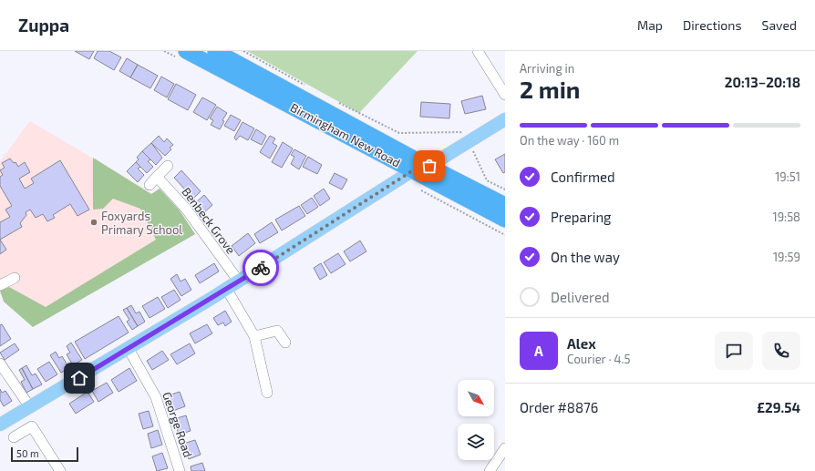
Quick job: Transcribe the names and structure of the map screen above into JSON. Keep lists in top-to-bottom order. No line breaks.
{"streets":{"highway":["Birmingham New Road"],"street":["Benbeck Grove","George Road"]},"places":["Foxyards Primary School"],"scale_bar":"50 m","north":"bottom right","page":{"header":"Zuppa","nav":["Map","Directions","Saved"],"heading":["2 min","Arriving in","20:13–20:18"],"panel":["Alex","Courier · 4.5","Order #8876","£29.54"],"bar":"On the way · 160 m","list":[["Confirmed","19:51"],["Preparing","19:58"],["On the way","19:59"],"Delivered"],"round":"A","scale":"50 m"}}
